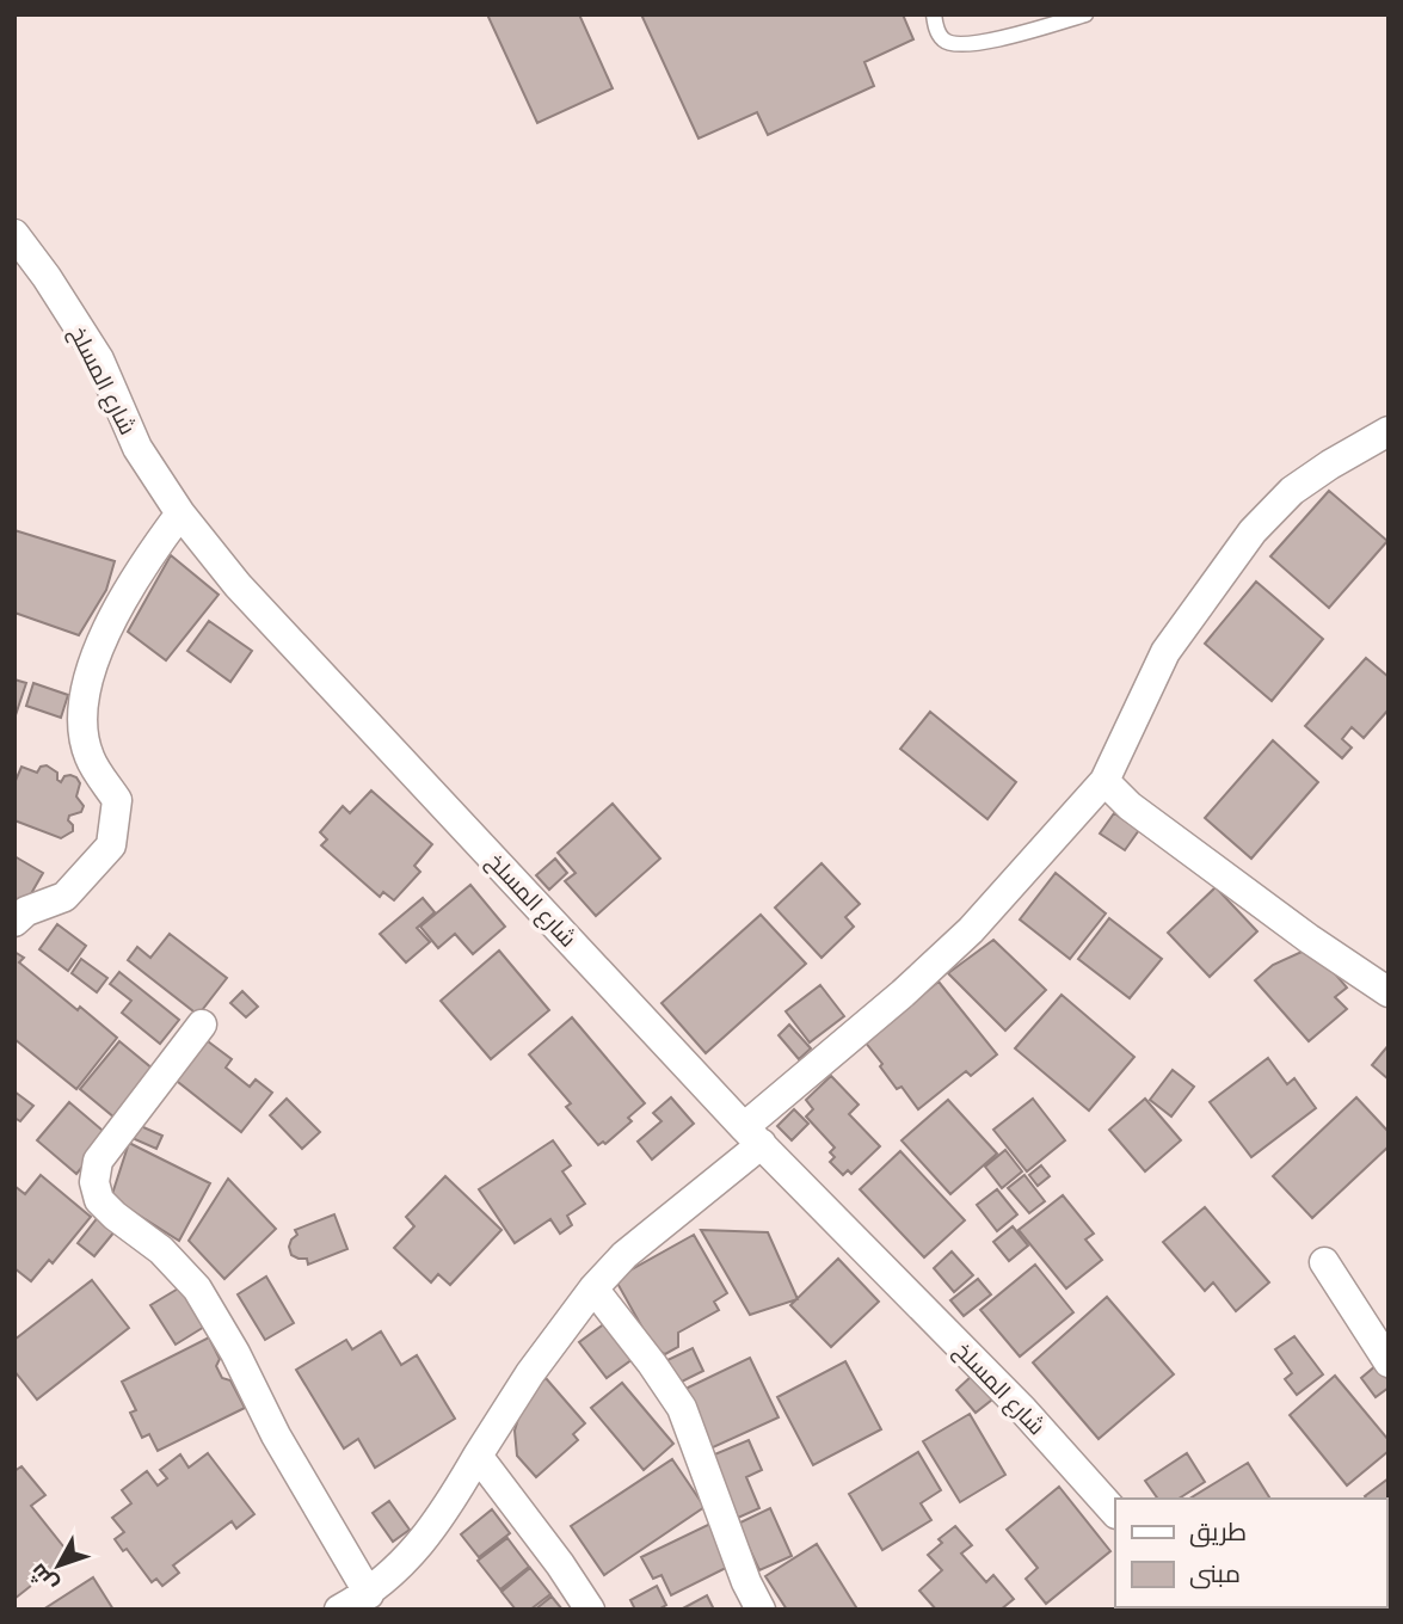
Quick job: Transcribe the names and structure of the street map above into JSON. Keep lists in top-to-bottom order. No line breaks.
{"streets":{"street":["شارع المسلخ"]},"legend":["طريق","مبنى"],"north":"bottom left"}
